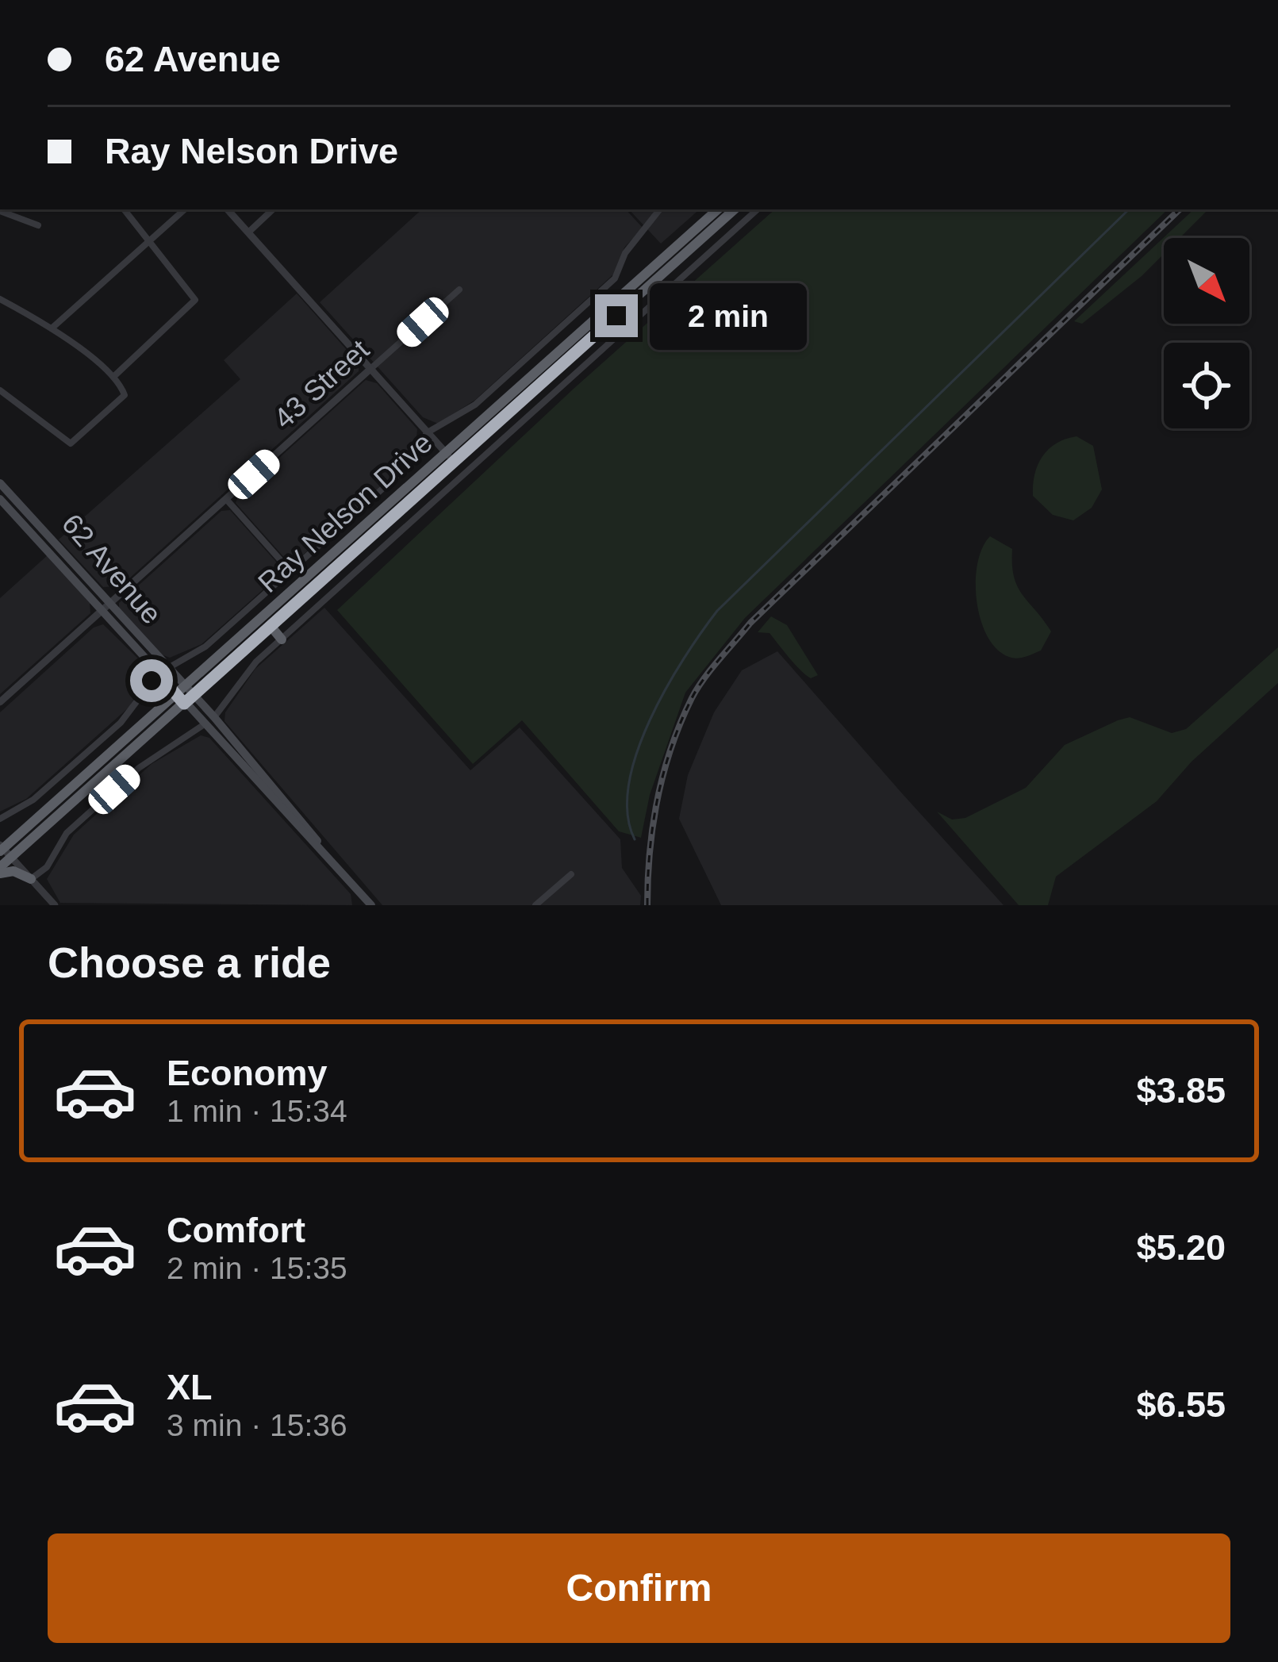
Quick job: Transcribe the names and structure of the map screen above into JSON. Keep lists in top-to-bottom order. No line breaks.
{"streets":{"highway":["Ray Nelson Drive"],"main road":["62 Avenue"],"street":["43 Street"]},"crossings":[["43 Street","62 Avenue"],["Ray Nelson Drive","62 Avenue"]],"north":"bottom right","page":{"banner":["62 Avenue","Ray Nelson Drive"],"bubble":"2 min","heading":"Choose a ride","list":[{"name":"Economy","note":"1 min · 15:34","value":"$3.85"},{"name":"Comfort","note":"2 min · 15:35","value":"$5.20"},{"name":"XL","note":"3 min · 15:36","value":"$6.55"}],"buttons":"Confirm"}}
